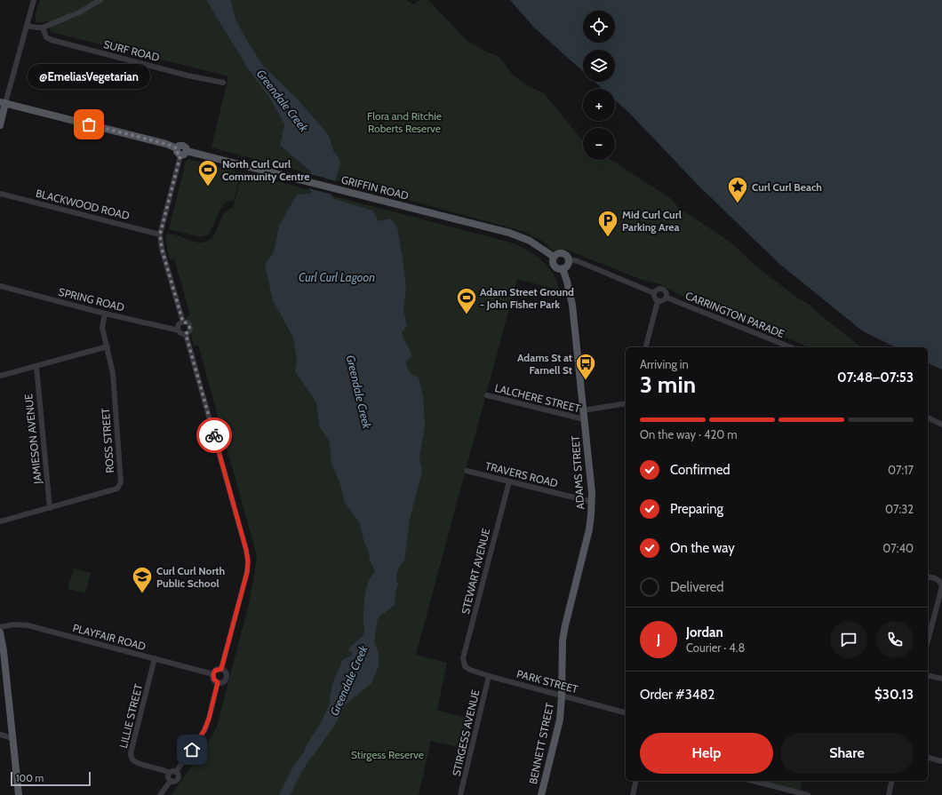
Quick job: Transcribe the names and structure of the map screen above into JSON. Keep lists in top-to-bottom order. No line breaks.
{"streets":{"main road":["GRIFFIN ROAD","ADAMS STREET","BENNETT STREET"],"street":["SURF ROAD","BLACKWOOD ROAD","SPRING ROAD","CARRINGTON PARADE","LALCHERE STREET","JAMIESON AVENUE","ROSS STREET","TRAVERS ROAD","STEWART AVENUE","PLAYFAIR ROAD","PARK STREET","LILLIE STREET","STIRGESS AVENUE"]},"crossings":[["GRIFFIN ROAD","ADAMS STREET"],["SPRING ROAD","ROSS STREET"],["LALCHERE STREET","ADAMS STREET"],["JAMIESON AVENUE","ROSS STREET"],["ADAMS STREET","TRAVERS ROAD"],["ADAMS STREET","PARK STREET"],["ADAMS STREET","BENNETT STREET"],["TRAVERS ROAD","STEWART AVENUE"],["STEWART AVENUE","PARK STREET"],["PLAYFAIR ROAD","LILLIE STREET"],["PARK STREET","STIRGESS AVENUE"],["PARK STREET","BENNETT STREET"]],"water":["Greendale Creek","Curl Curl Lagoon"],"parks":["Flora and Ritchie Roberts Reserve","Stirgess Reserve"],"places":{"other":["@EmeliasVegetarian"],"sports":["North Curl Curl Community Centre","Adam Street Ground - John Fisher Park"],"place":["Curl Curl Beach"],"parking":["Mid Curl Curl Parking Area"],"bus stop":["Adams St at Farnell St"],"school or university":["Curl Curl North Public School"]},"scale_bar":"100 m","page":{"map_buttons":["+","−"],"bubble":"@EmeliasVegetarian","heading":["3 min","Arriving in","07:48–07:53"],"panel":["Jordan","Courier · 4.8","Order #3482","$30.13"],"bar":"On the way · 420 m","list":[["Confirmed","07:17"],["Preparing","07:32"],["On the way","07:40"],"Delivered"],"round":"J","buttons":["Help","Share"],"scale":"100 m"}}
